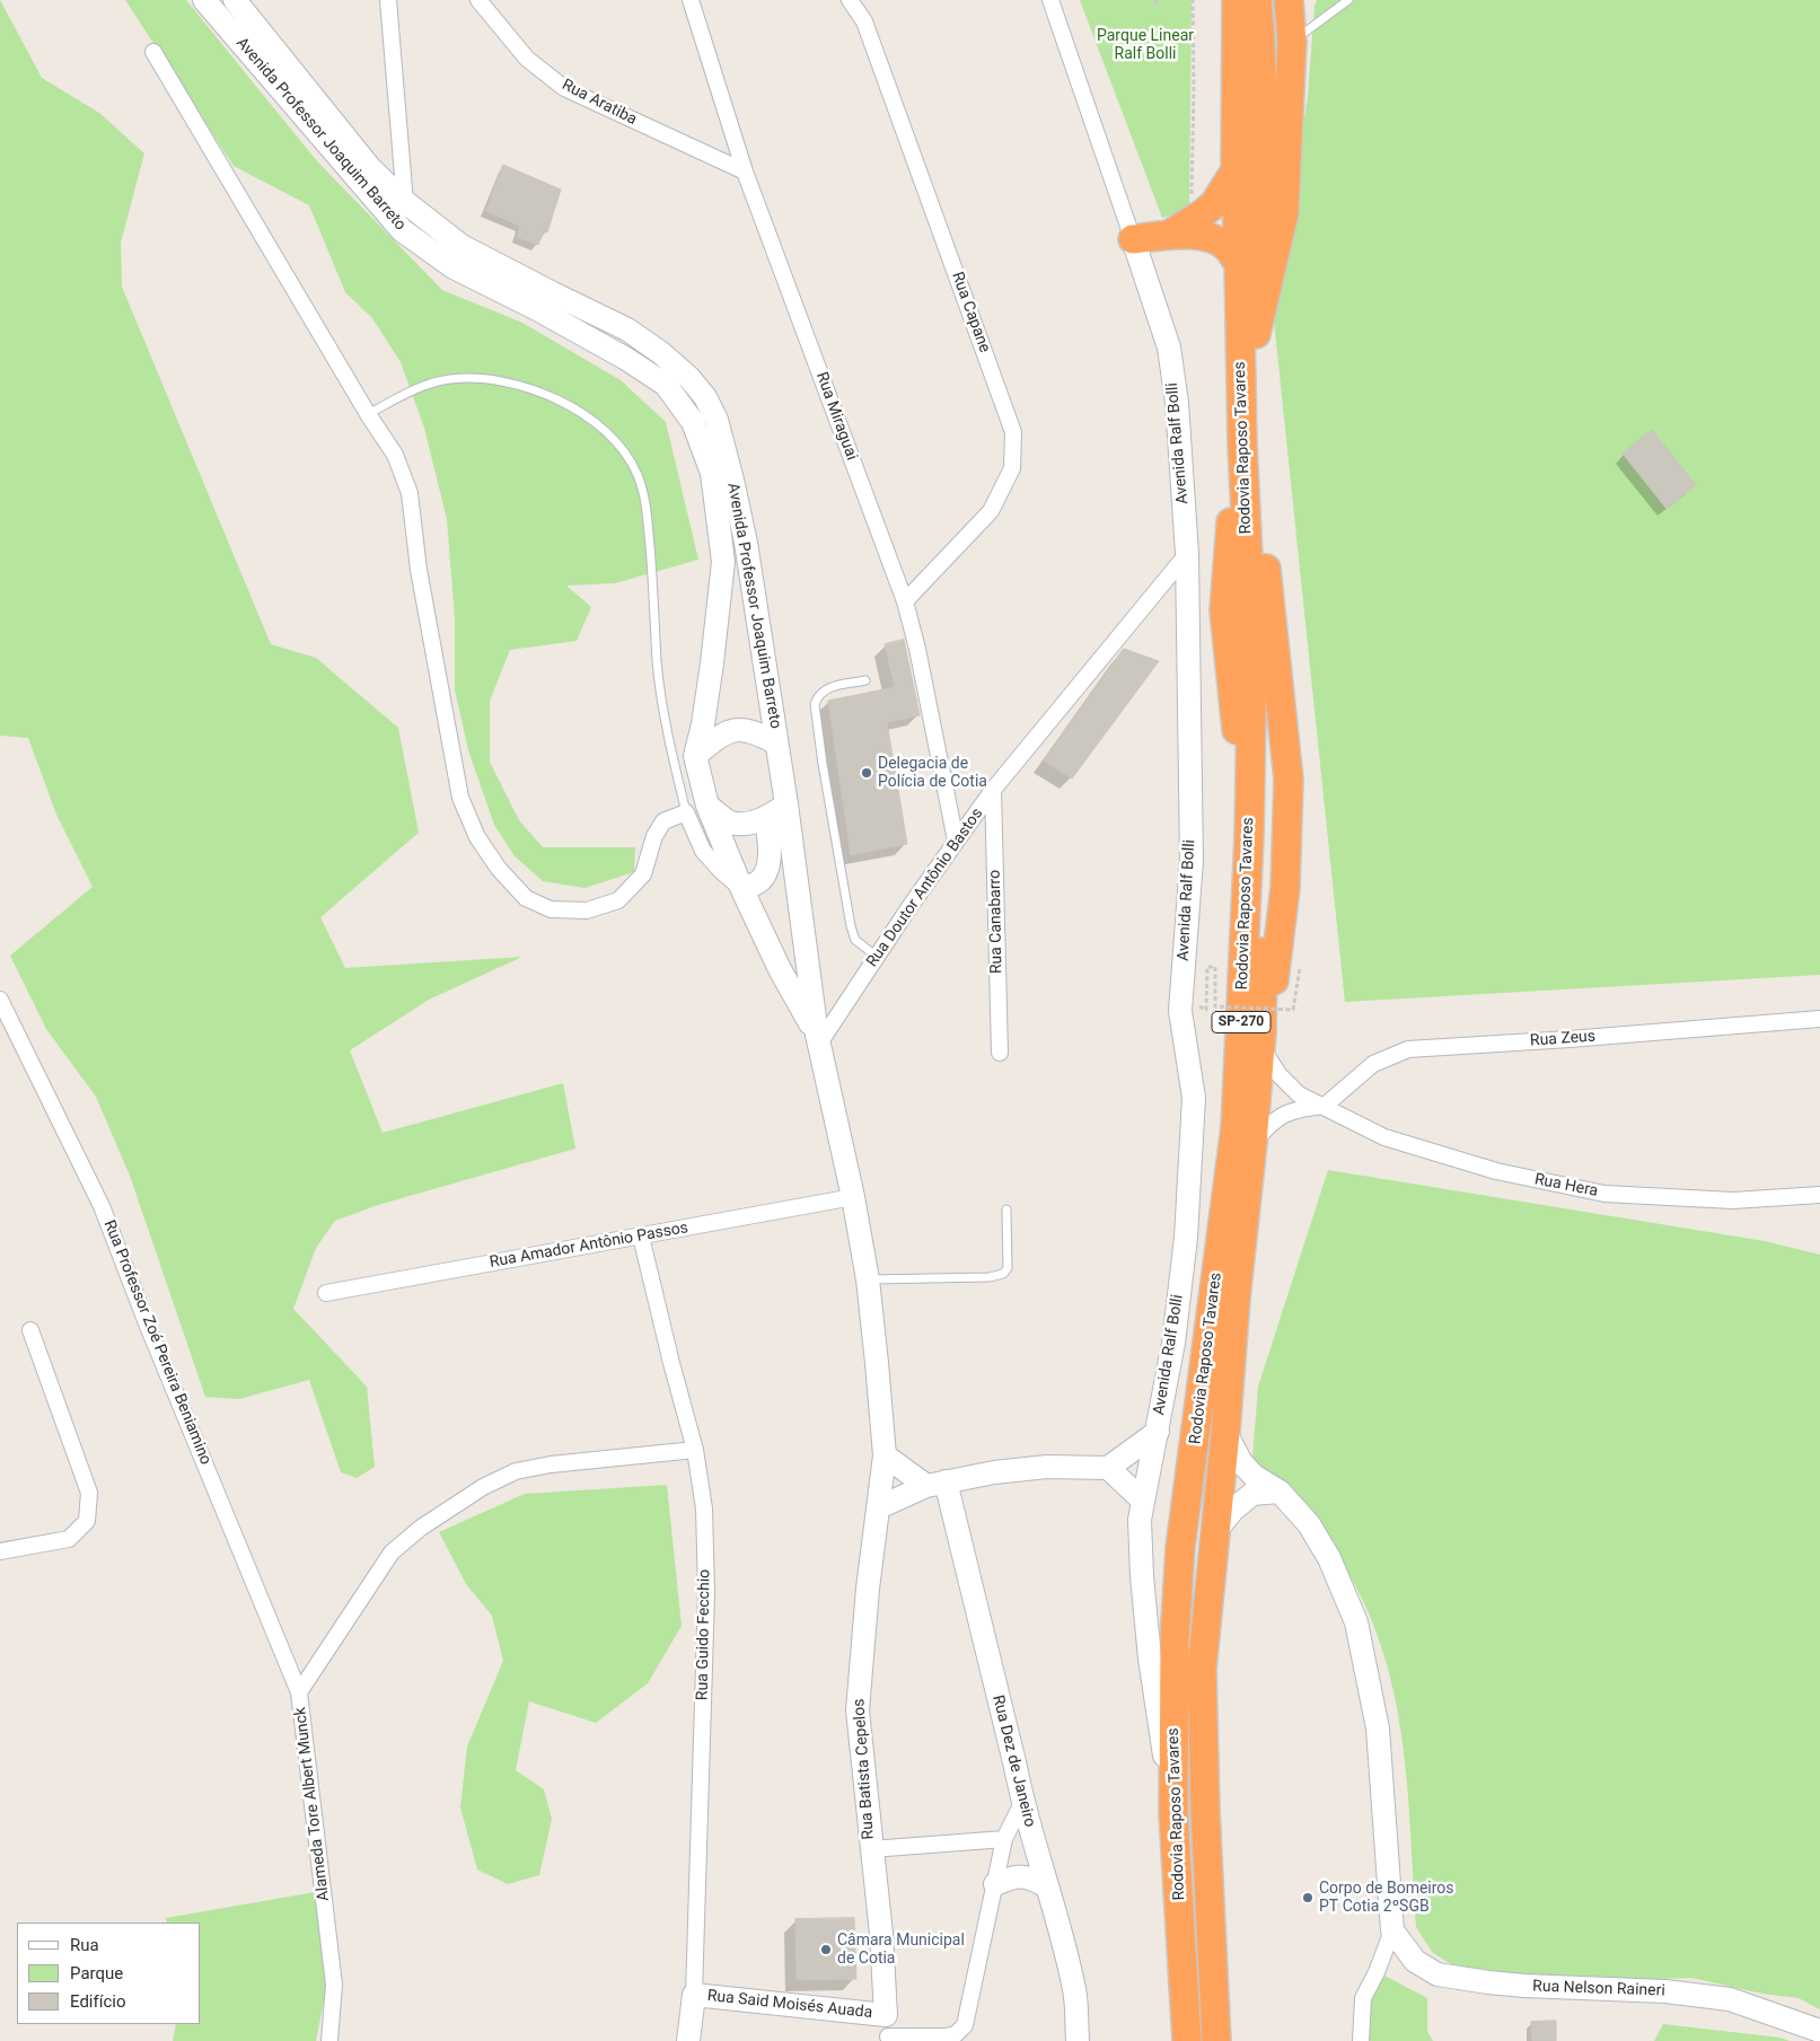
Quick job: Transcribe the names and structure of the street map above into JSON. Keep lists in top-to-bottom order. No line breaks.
{"streets":{"highway":["Rodovia Raposo Tavares","SP-270"],"main road":["Avenida Professor Joaquim Barreto","Avenida Ralf Bolli","Rua Guido Fecchio","Rua Dez de Janeiro","Rua Batista Cepelos","Rua Nelson Raineri","Rua Said Moisés Auada"],"street":["Rua Aratiba","Rua Capane","Rua Miraguai","Rua Doutor Antônio Bastos","Rua Canabarro","Rua Zeus","Rua Hera","Rua Amador Antônio Passos","Rua Professor Zoé Pereira Beniamino","Alameda Tore Albert Munck"]},"crossings":[["Rua Aratiba","Rua Miraguai"],["Avenida Professor Joaquim Barreto","Rua Doutor Antônio Bastos"],["Avenida Professor Joaquim Barreto","Rua Amador Antônio Passos"],["Avenida Professor Joaquim Barreto","Rua Batista Cepelos"],["Rua Capane","Rua Miraguai"],["Rua Miraguai","Rua Doutor Antônio Bastos"],["Avenida Ralf Bolli","Rodovia Raposo Tavares"],["Avenida Ralf Bolli","Rua Doutor Antônio Bastos"],["Rodovia Raposo Tavares","Rua Hera"],["Rua Doutor Antônio Bastos","Rua Canabarro"],["Rua Zeus","Rua Hera"],["Rua Amador Antônio Passos","Rua Guido Fecchio"],["Rua Professor Zoé Pereira Beniamino","Alameda Tore Albert Munck"],["Rua Guido Fecchio","Alameda Tore Albert Munck"],["Rua Guido Fecchio","Rua Said Moisés Auada"],["Rua Batista Cepelos","Rua Said Moisés Auada"]],"parks":["Parque Linear Ralf Bolli"],"places":["Delegacia de Polícia de Cotia","Corpo de Bomeiros PT Cotia 2ºSGB","Câmara Municipal de Cotia"],"legend":["Rua","Parque","Edifício"]}
